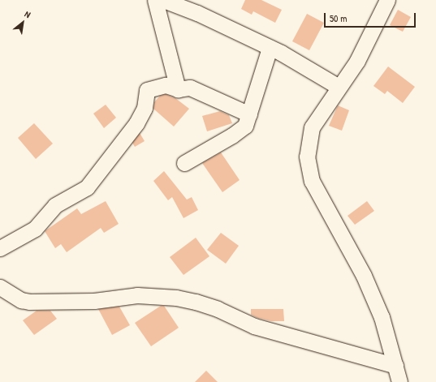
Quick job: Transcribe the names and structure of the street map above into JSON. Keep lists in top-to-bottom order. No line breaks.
{"scale_bar":"50 m","north":"top right"}
